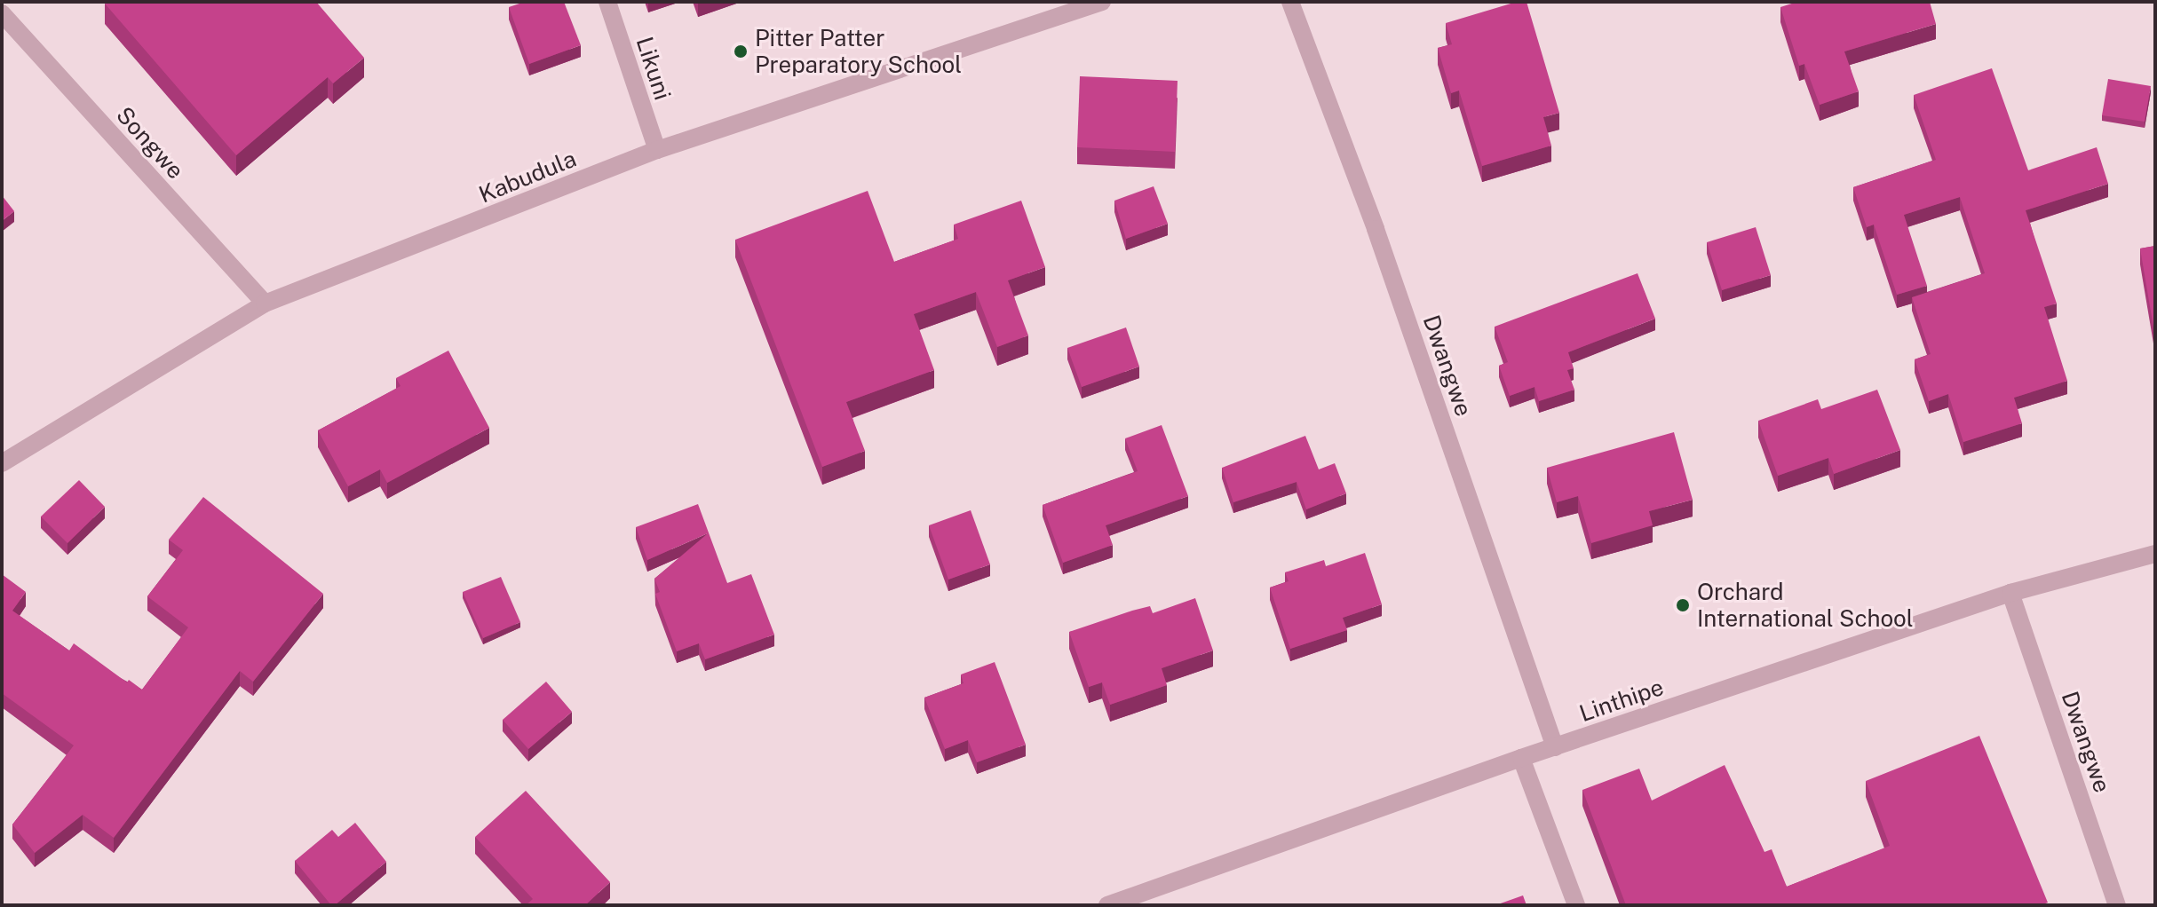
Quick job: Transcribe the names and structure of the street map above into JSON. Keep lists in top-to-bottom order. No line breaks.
{"streets":{"street":["Likuni","Songwe","Kabudula","Dwangwe","Linthipe"]},"crossings":[["Likuni","Kabudula"],["Songwe","Kabudula"],["Dwangwe","Linthipe"]],"places":["Pitter Patter Preparatory School","Orchard International School"]}
